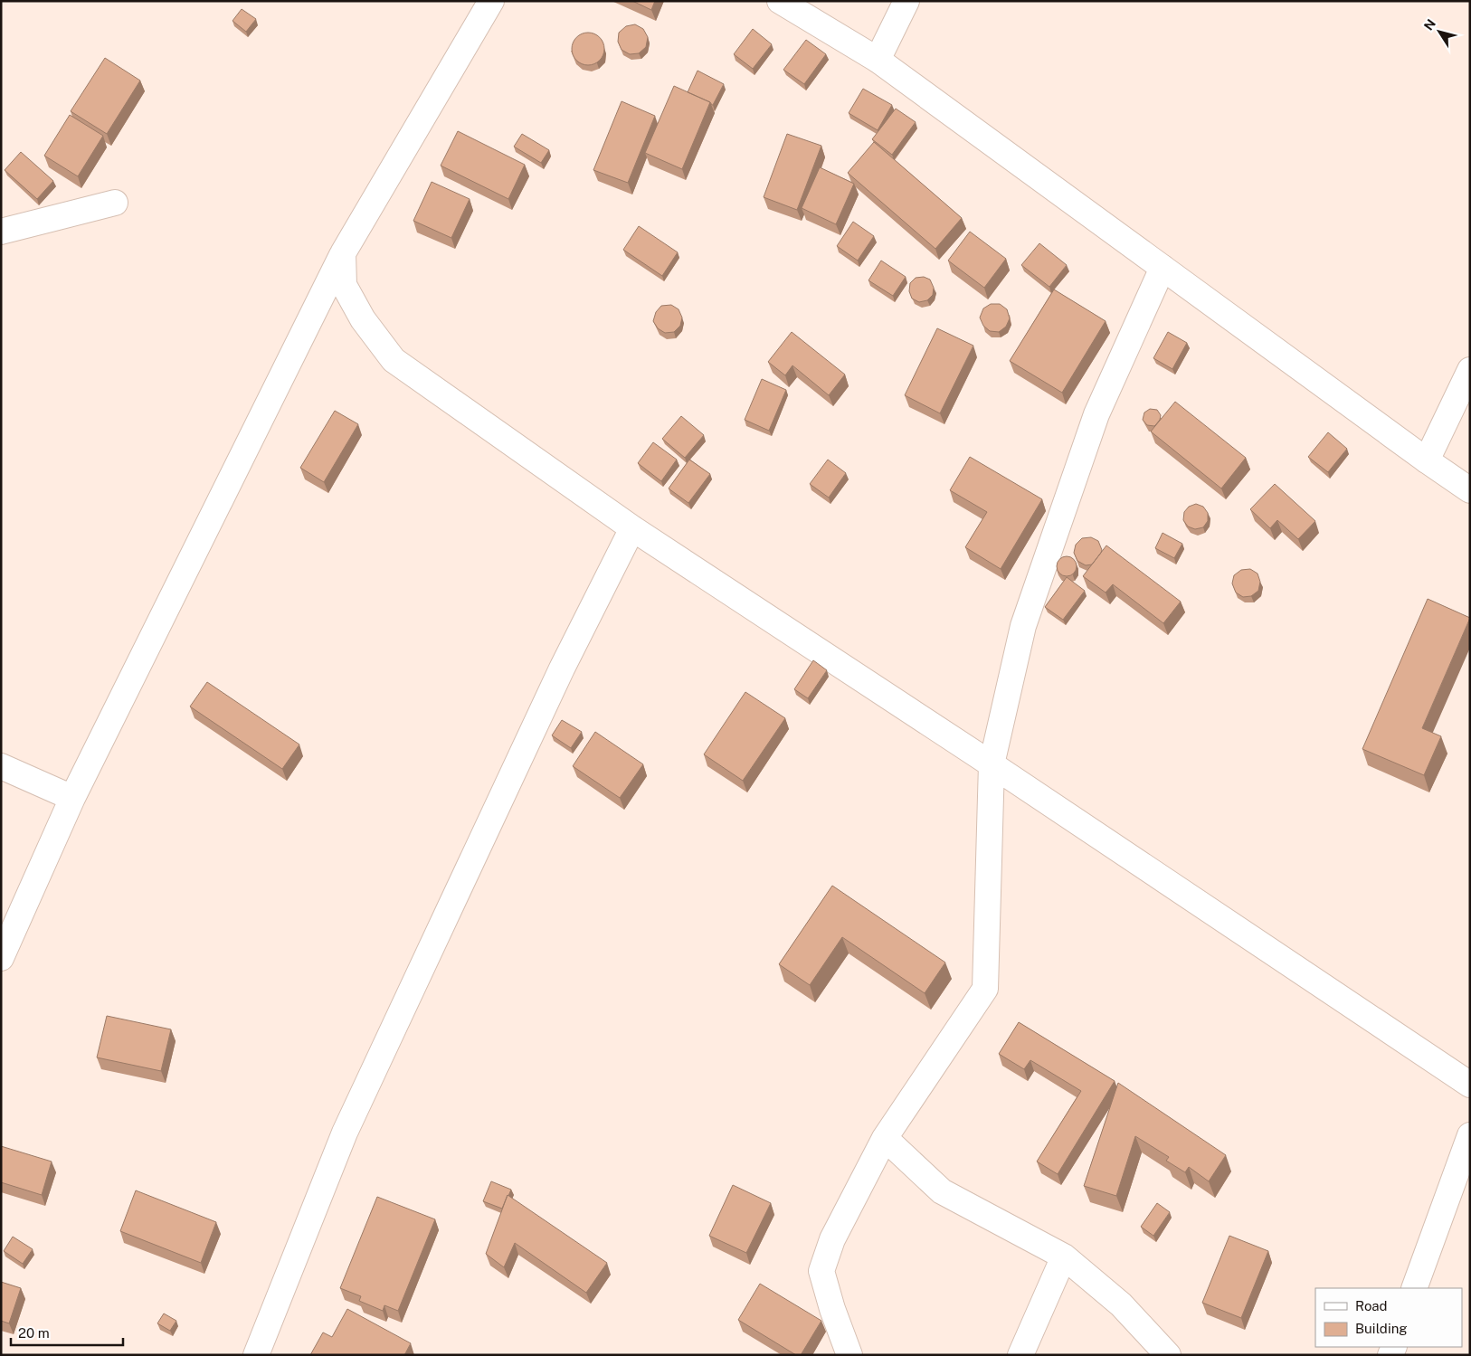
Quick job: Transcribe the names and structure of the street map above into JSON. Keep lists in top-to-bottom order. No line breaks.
{"legend":["Road","Building"],"scale_bar":"20 m","north":"top left"}
